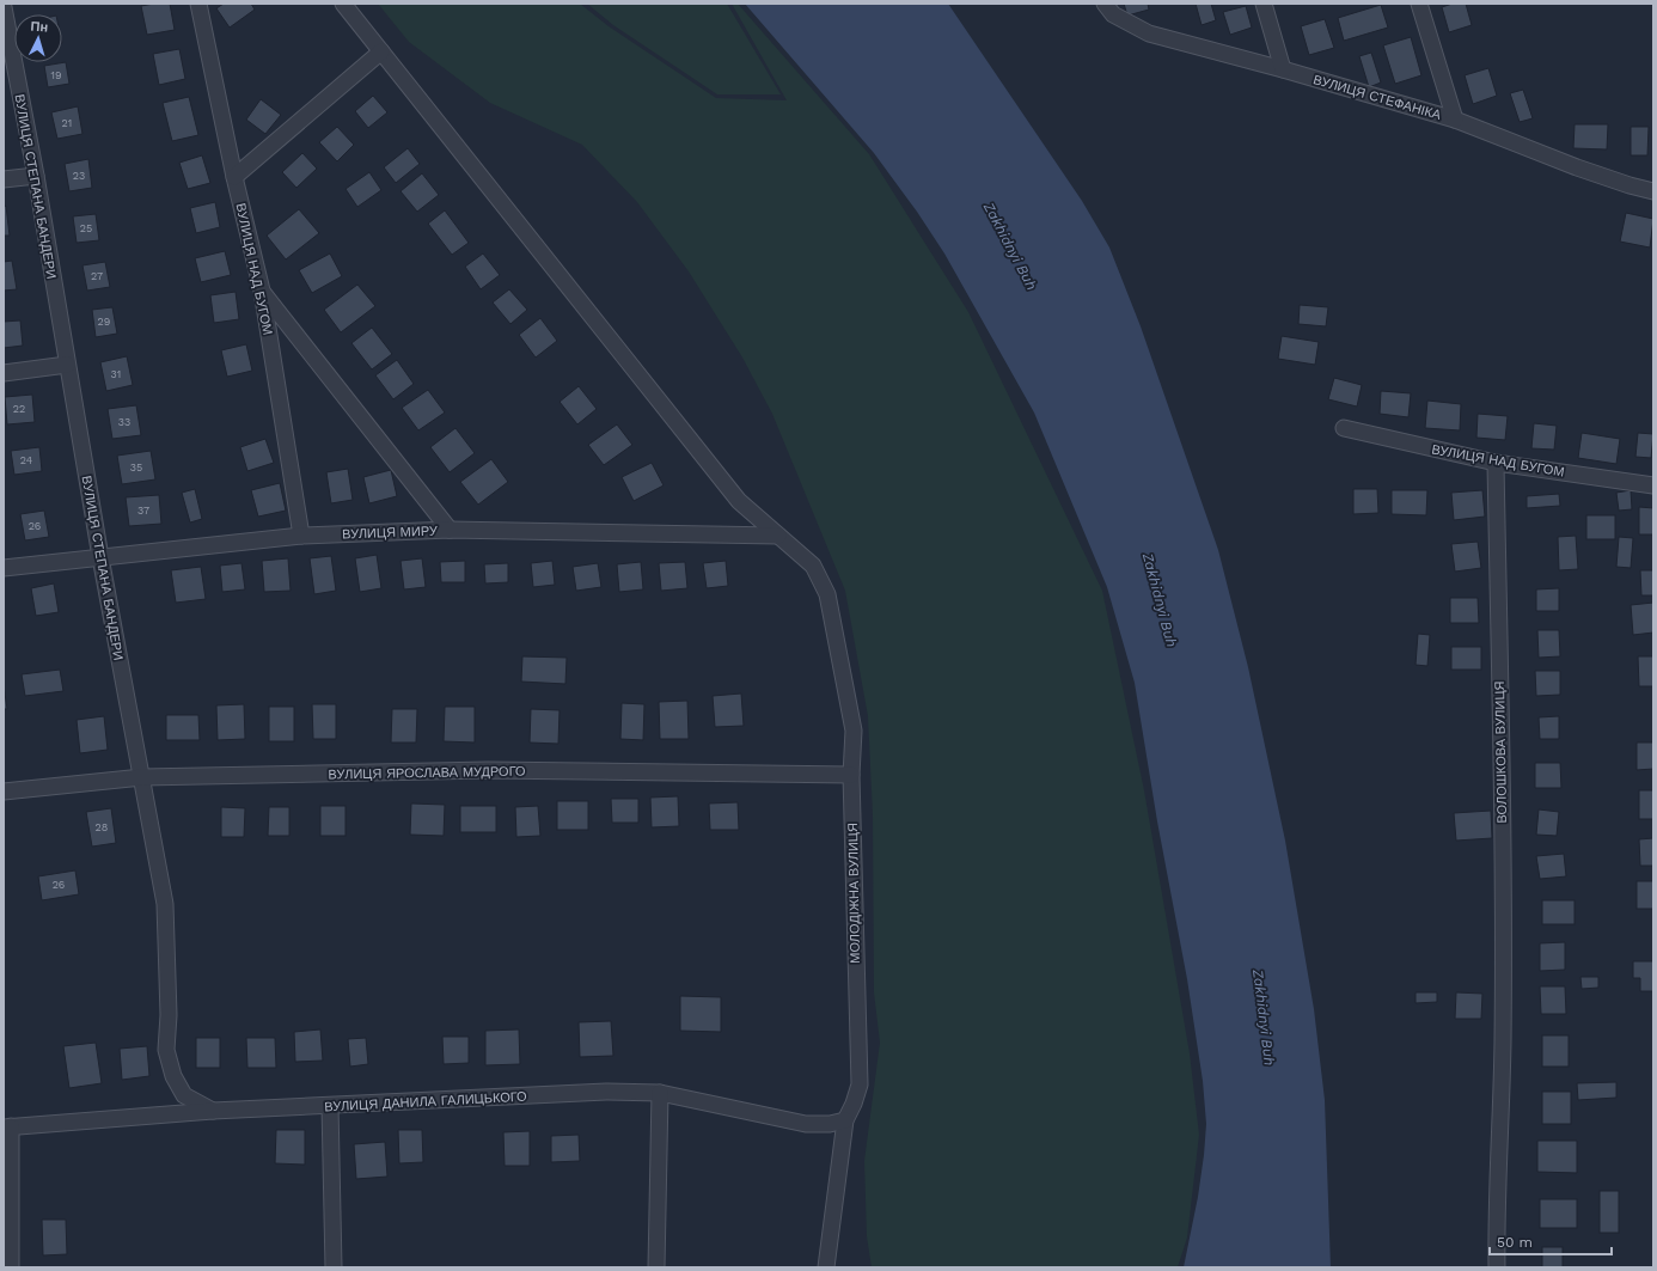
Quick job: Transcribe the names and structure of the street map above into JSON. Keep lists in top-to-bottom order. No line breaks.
{"streets":{"street":["ВУЛИЦЯ СТЕФАНІКА","ВУЛИЦЯ СТЕПАНА БАНДЕРИ","ВУЛИЦЯ НАД БУГОМ","ВУЛИЦЯ МИРУ","ВОЛОШКОВА ВУЛИЦЯ","ВУЛИЦЯ ЯРОСЛАВА МУДРОГО","МОЛОДІЖНА ВУЛИЦЯ","ВУЛИЦЯ ДАНИЛА ГАЛИЦЬКОГО"]},"crossings":[["ВУЛИЦЯ СТЕПАНА БАНДЕРИ","ВУЛИЦЯ МИРУ"],["ВУЛИЦЯ СТЕПАНА БАНДЕРИ","ВУЛИЦЯ ЯРОСЛАВА МУДРОГО"],["ВУЛИЦЯ СТЕПАНА БАНДЕРИ","ВУЛИЦЯ ДАНИЛА ГАЛИЦЬКОГО"],["ВУЛИЦЯ НАД БУГОМ","ВУЛИЦЯ МИРУ"],["ВУЛИЦЯ НАД БУГОМ","ВОЛОШКОВА ВУЛИЦЯ"],["ВУЛИЦЯ МИРУ","МОЛОДІЖНА ВУЛИЦЯ"],["ВУЛИЦЯ ЯРОСЛАВА МУДРОГО","МОЛОДІЖНА ВУЛИЦЯ"],["МОЛОДІЖНА ВУЛИЦЯ","ВУЛИЦЯ ДАНИЛА ГАЛИЦЬКОГО"]],"water":["Zakhidnyi Buh"],"house_numbers":["19","21","23","25","27","29","31","22","33","24","35","37","26","28","26"],"scale_bar":"50 m","north":"top"}
